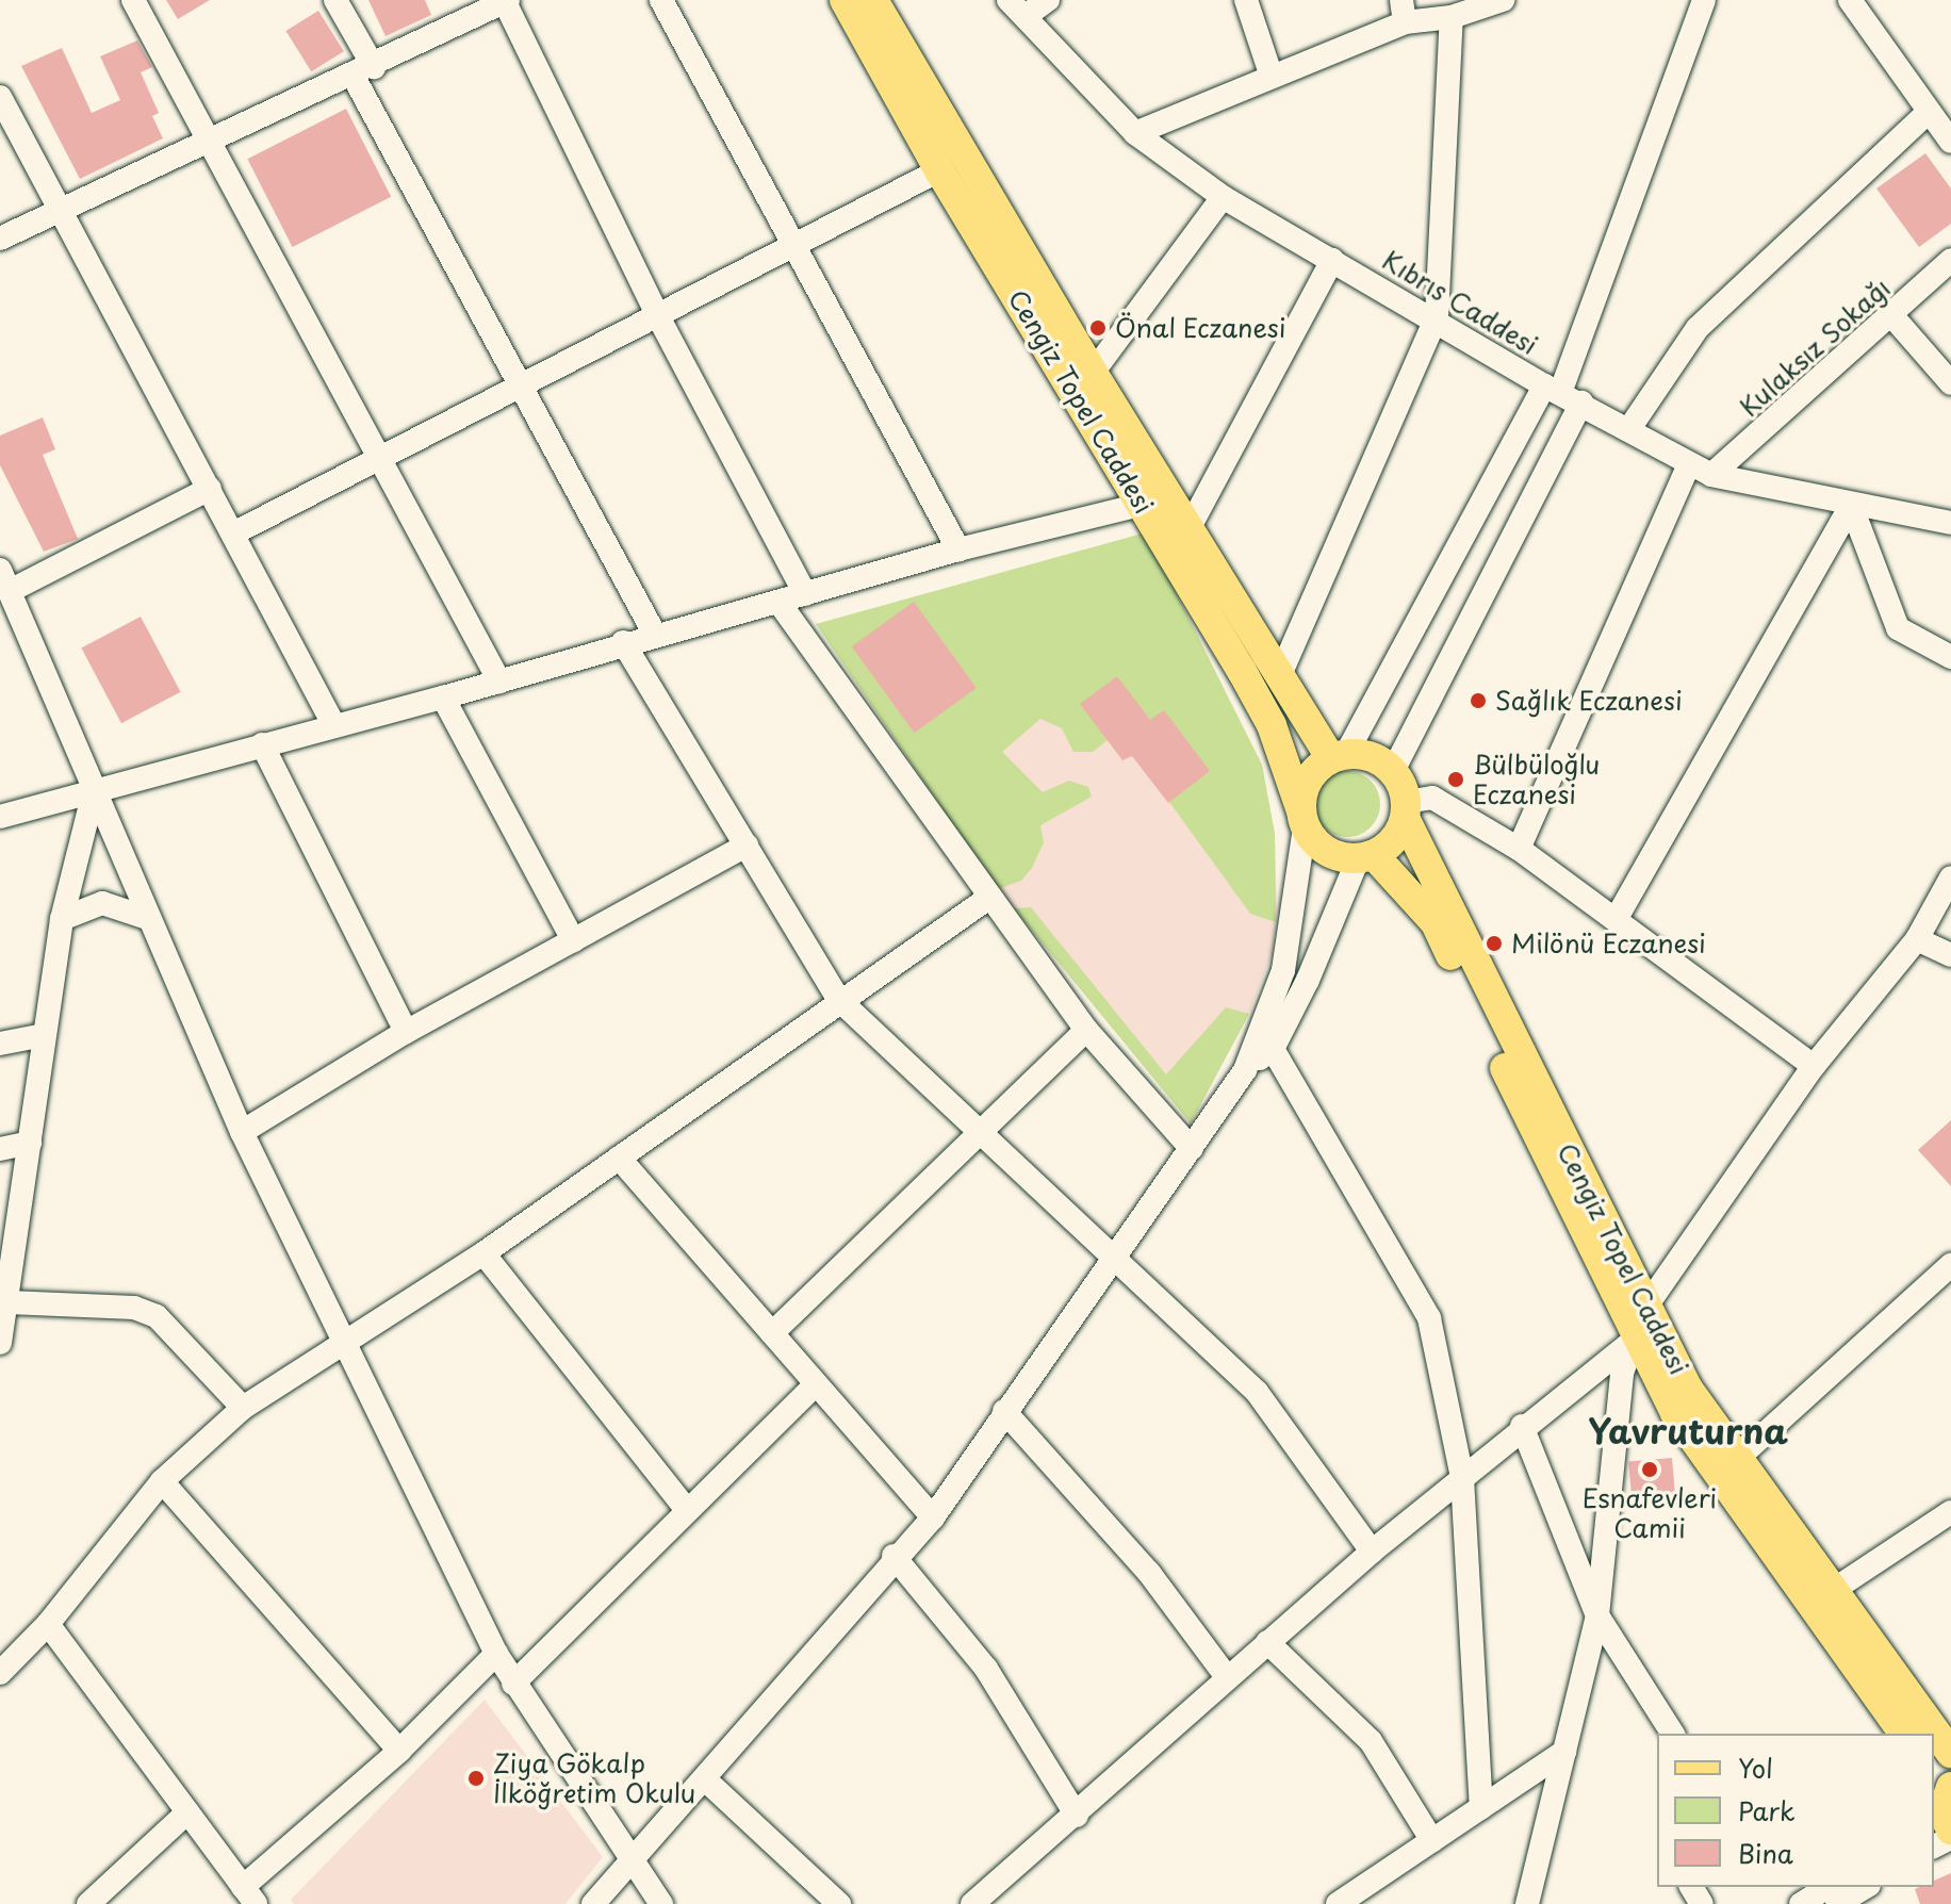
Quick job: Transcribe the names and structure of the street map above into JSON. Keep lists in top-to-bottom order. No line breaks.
{"streets":{"main road":["Cengiz Topel Caddesi"],"street":["Kıbrıs Caddesi","Kulaksız Sokağı"]},"crossings":[["Kıbrıs Caddesi","Kulaksız Sokağı"]],"districts":["Yavruturna"],"places":["Önal Eczanesi","Sağlık Eczanesi","Bülbüloğlu Eczanesi","Milönü Eczanesi","Esnafevleri Camii","Ziya Gökalp İlköğretim Okulu"],"legend":["Yol","Park","Bina"]}
